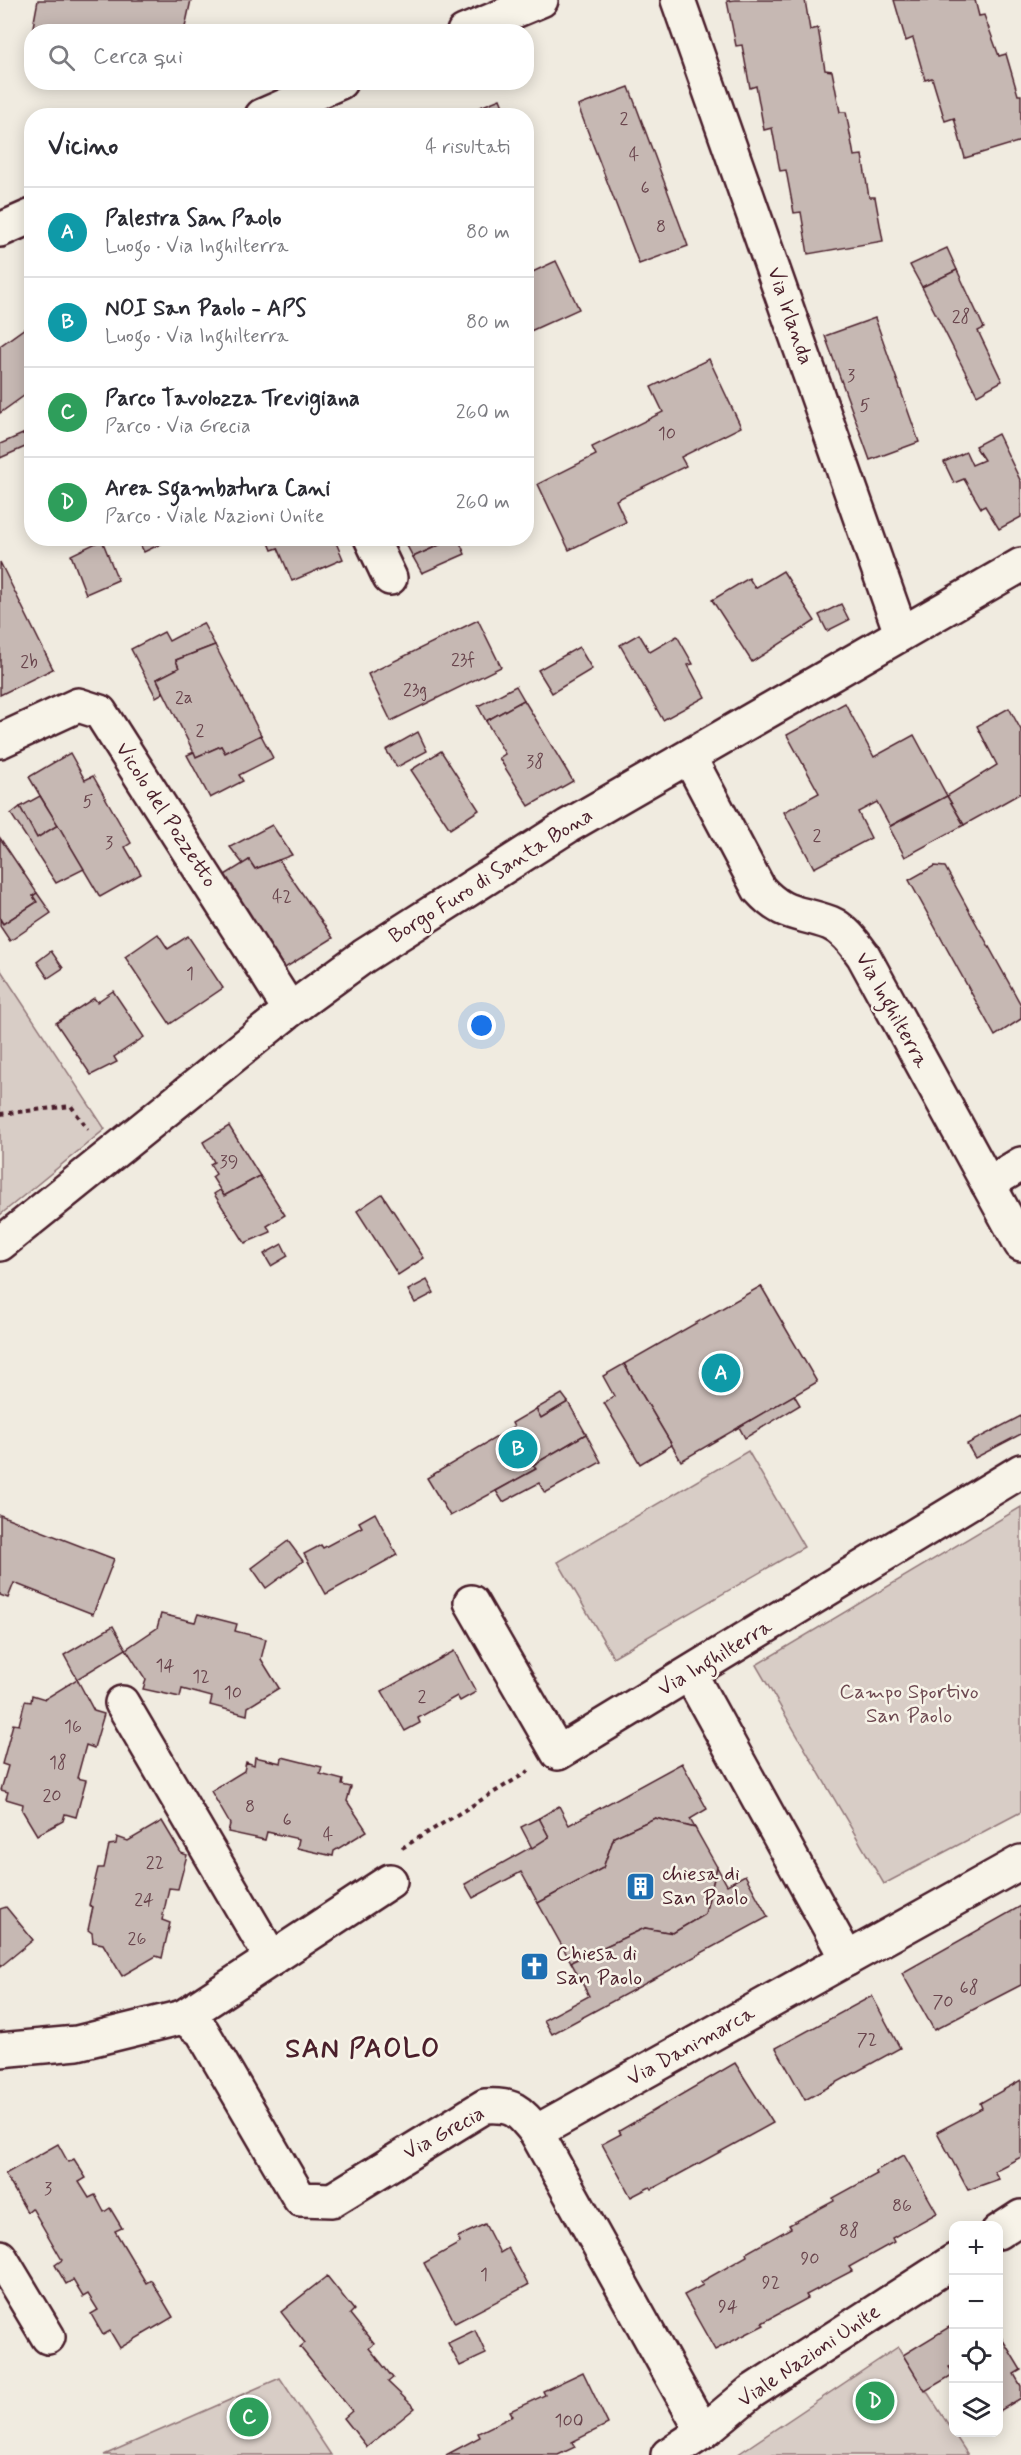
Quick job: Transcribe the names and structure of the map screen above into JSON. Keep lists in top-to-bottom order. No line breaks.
{"streets":{"street":["Via Irlanda","Vicolo del Pozzetto","Borgo Furo di Santa Bona","Via Inghilterra","Via Danimarca","Via Grecia","Viale Nazioni Unite"]},"crossings":[["Via Irlanda","Borgo Furo di Santa Bona"],["Vicolo del Pozzetto","Borgo Furo di Santa Bona"],["Borgo Furo di Santa Bona","Via Inghilterra"],["Via Danimarca","Via Grecia"],["Via Grecia","Viale Nazioni Unite"]],"districts":["SAN PAOLO"],"parks":["Campo Sportivo San Paolo"],"places":{"building":["chiesa di San Paolo"],"church":["Chiesa di San Paolo"]},"house_numbers":["2","4","6","8","28","3","5","10","23f","2b","23g","2a","2","38","5","2","3","42","1","39","14","12","10","2","16","18","20","8","6","4","22","24","26","68","70","72","3","86","88","90","1","92","94","100"],"page":{"search":"Cerca qui","heading":["Vicino","4 risultati"],"list":[{"mark":"A","name":"Palestra San Paolo","note":"Luogo · Via Inghilterra","value":"80 m"},{"mark":"B","name":"NOI San Paolo - APS","note":"Luogo · Via Inghilterra","value":"80 m"},{"mark":"C","name":"Parco Tavolozza Trevigiana","note":"Parco · Via Grecia","value":"260 m"},{"mark":"D","name":"Area Sgambatura Cani","note":"Parco · Viale Nazioni Unite","value":"260 m"}],"pins":["A","B","D","C"],"map_buttons":["+","−"]}}
